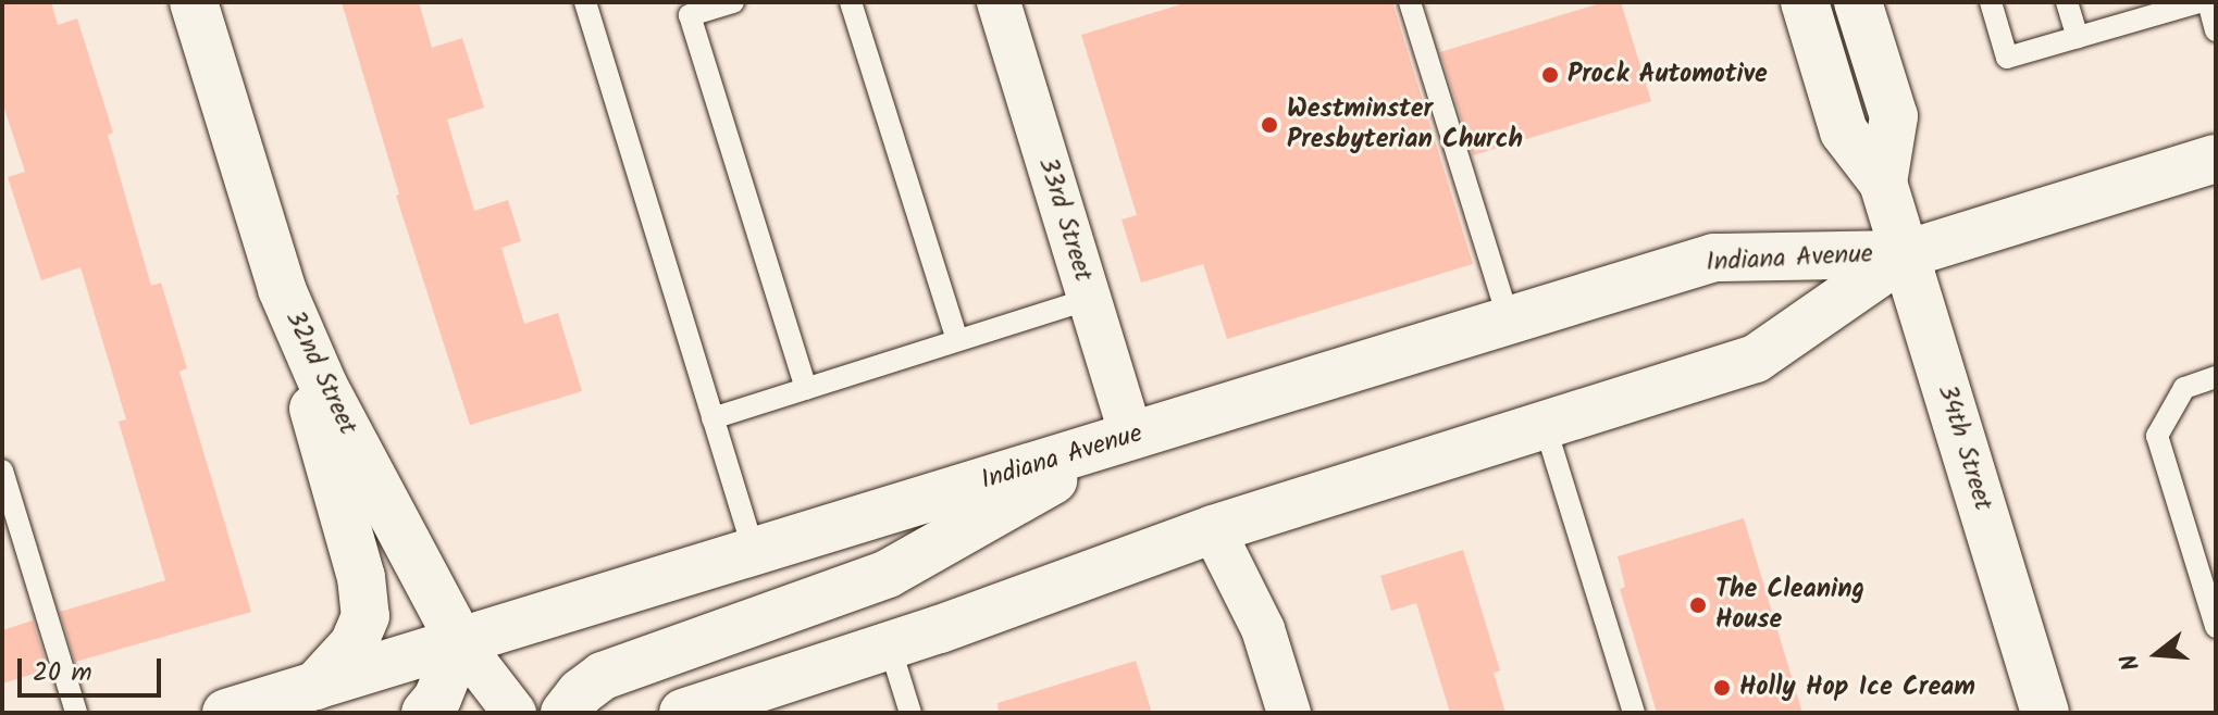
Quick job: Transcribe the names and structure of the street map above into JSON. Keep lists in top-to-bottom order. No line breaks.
{"streets":{"main road":["Indiana Avenue","32nd Street","34th Street"],"street":["33rd Street"]},"crossings":[["33rd Street","Indiana Avenue"],["Indiana Avenue","32nd Street"],["Indiana Avenue","34th Street"]],"places":["Prock Automotive","Westminster Presbyterian Church","The Cleaning House","Holly Hop Ice Cream"],"scale_bar":"20 m","north":"left"}
